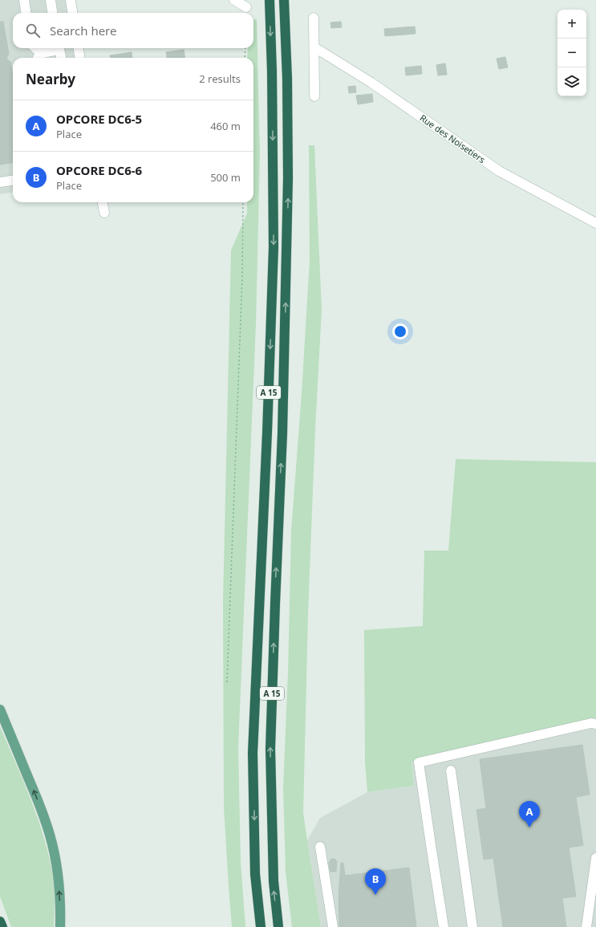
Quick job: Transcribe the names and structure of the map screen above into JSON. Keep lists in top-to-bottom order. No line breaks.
{"streets":{"highway":["A 15"],"street":["Rue des Noisetiers"]},"page":{"map_buttons":["+","−"],"search":"Search here","heading":["Nearby","2 results"],"list":[{"mark":"A","name":"OPCORE DC6-5","note":"Place","value":"460 m"},{"mark":"B","name":"OPCORE DC6-6","note":"Place","value":"500 m"}],"pins":["A","B"]}}
